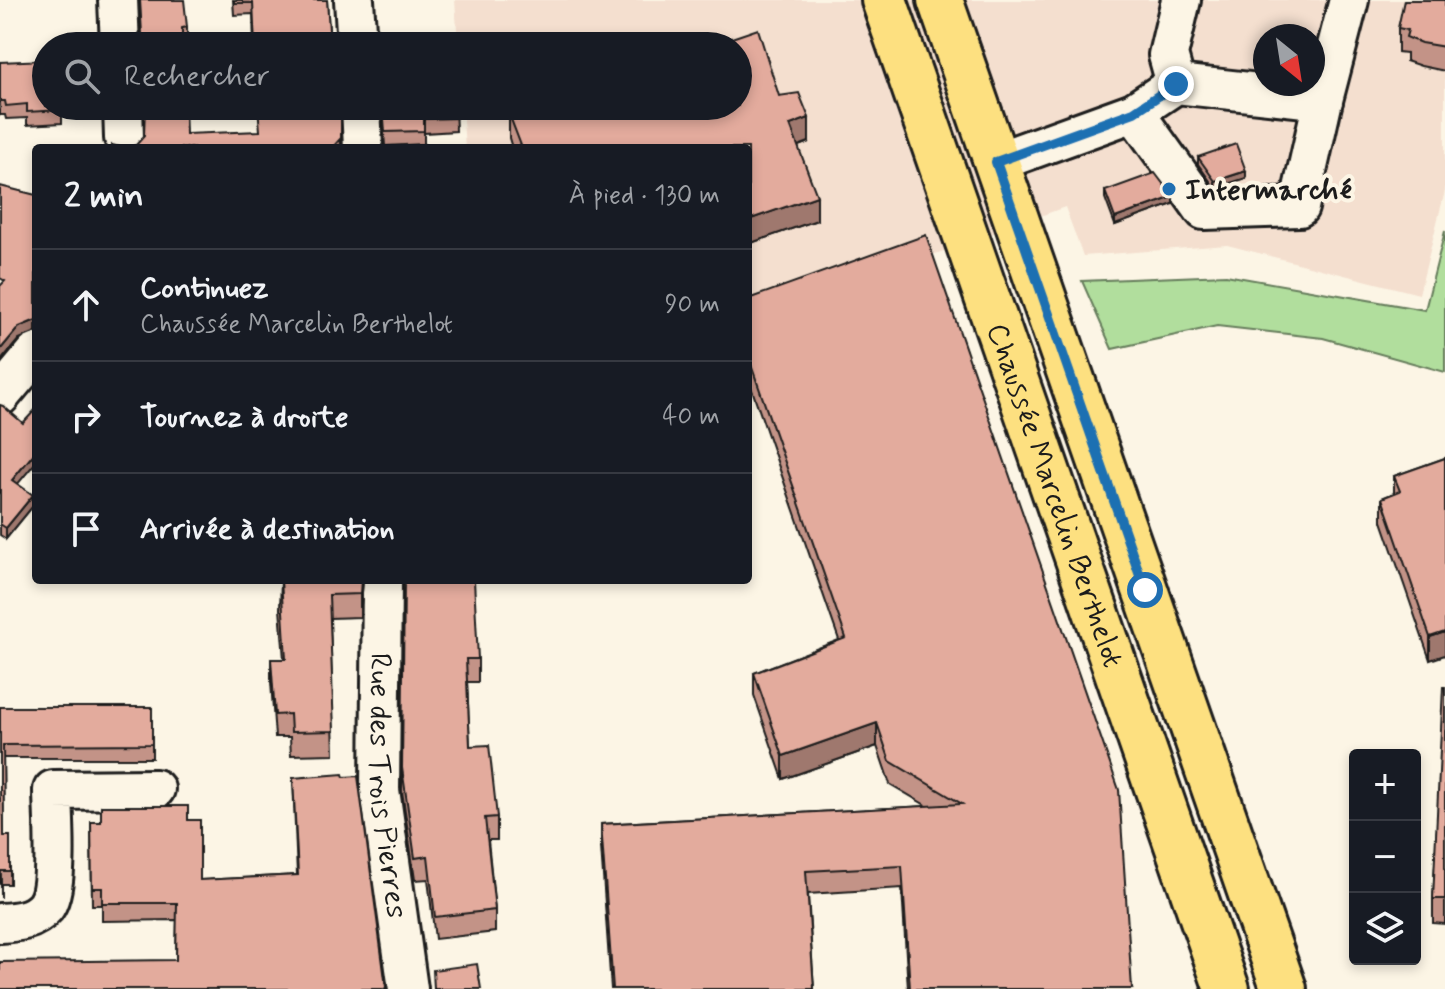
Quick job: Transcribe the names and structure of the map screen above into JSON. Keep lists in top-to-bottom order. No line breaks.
{"streets":{"main road":["Chaussée Marcelin Berthelot"],"street":["Rue des Trois Pierres"]},"places":["Intermarché"],"north":"bottom right","page":{"search":"Rechercher","heading":["2 min","À pied · 130 m"],"list":[["Continuez","Chaussée Marcelin Berthelot","90 m"],["Tournez à droite","40 m"],"Arrivée à destination"],"map_buttons":["+","−"]}}
